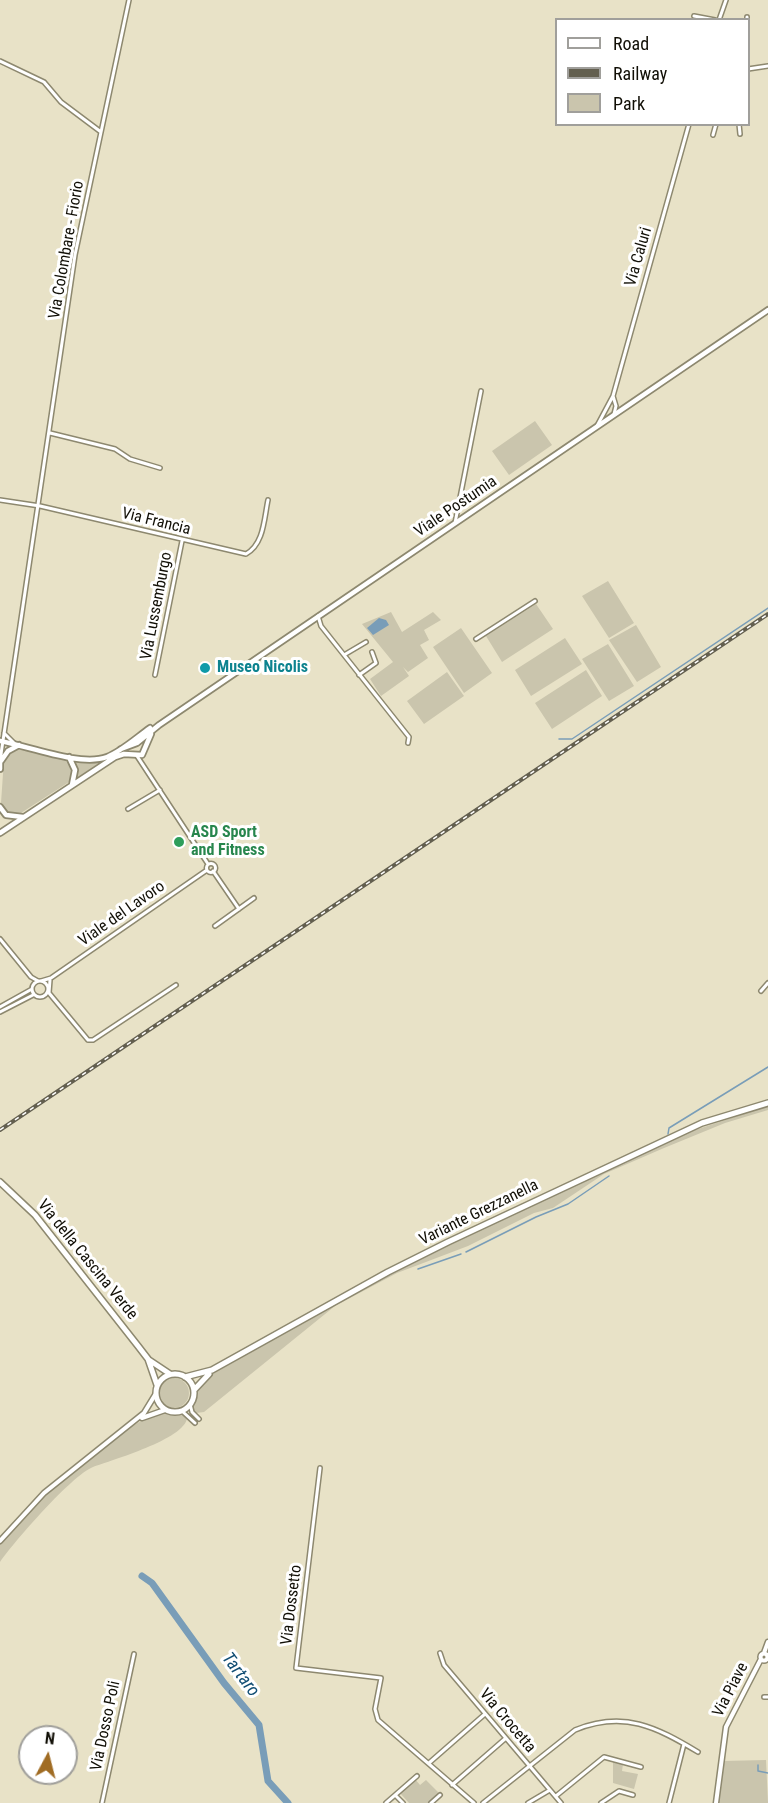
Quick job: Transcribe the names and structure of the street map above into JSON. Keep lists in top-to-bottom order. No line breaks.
{"streets":{"main road":["Viale Postumia","Variante Grezzanella","Via della Cascina Verde"],"street":["Via Colombare - Fiorio","Via Caluri","Via Francia","Via Lussemburgo","Viale del Lavoro","Via Dossetto","Via Piave","Via Crocetta","Via Dosso Poli"]},"crossings":[["Via Colombare - Fiorio","Via Francia"],["Via Caluri","Viale Postumia"],["Via Francia","Via Lussemburgo"]],"water":["Tartaro"],"places":["Museo Nicolis","ASD Sport and Fitness"],"legend":["Road","Railway","Park"],"north":"top"}
